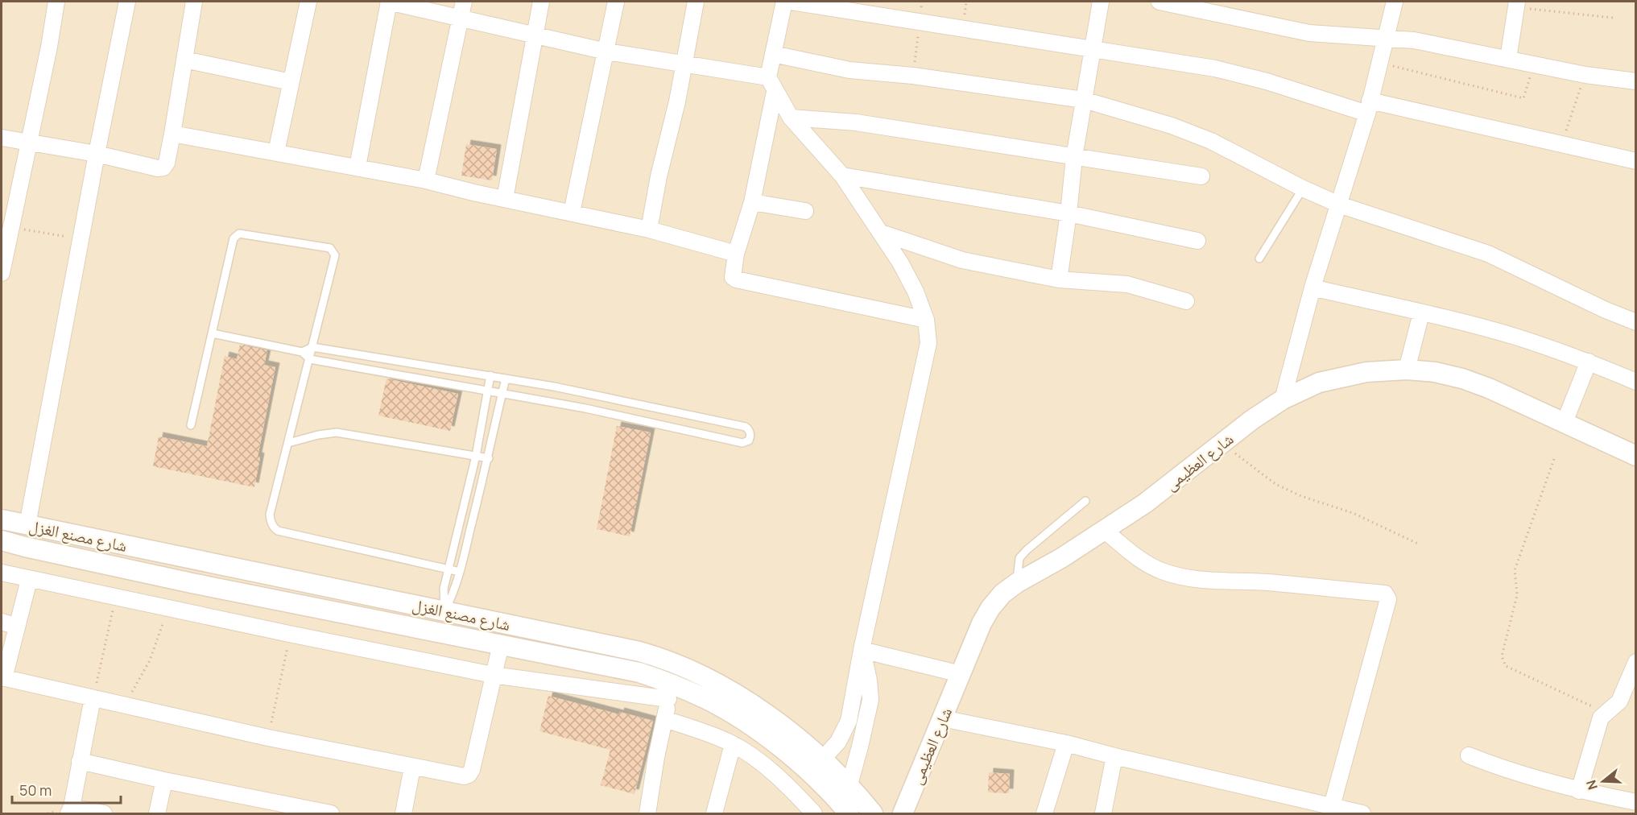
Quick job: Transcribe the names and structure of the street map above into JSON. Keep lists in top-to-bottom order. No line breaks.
{"streets":{"street":["شارع العظيمى","شارع مصنع الغزل"]},"scale_bar":"50 m","north":"left"}
